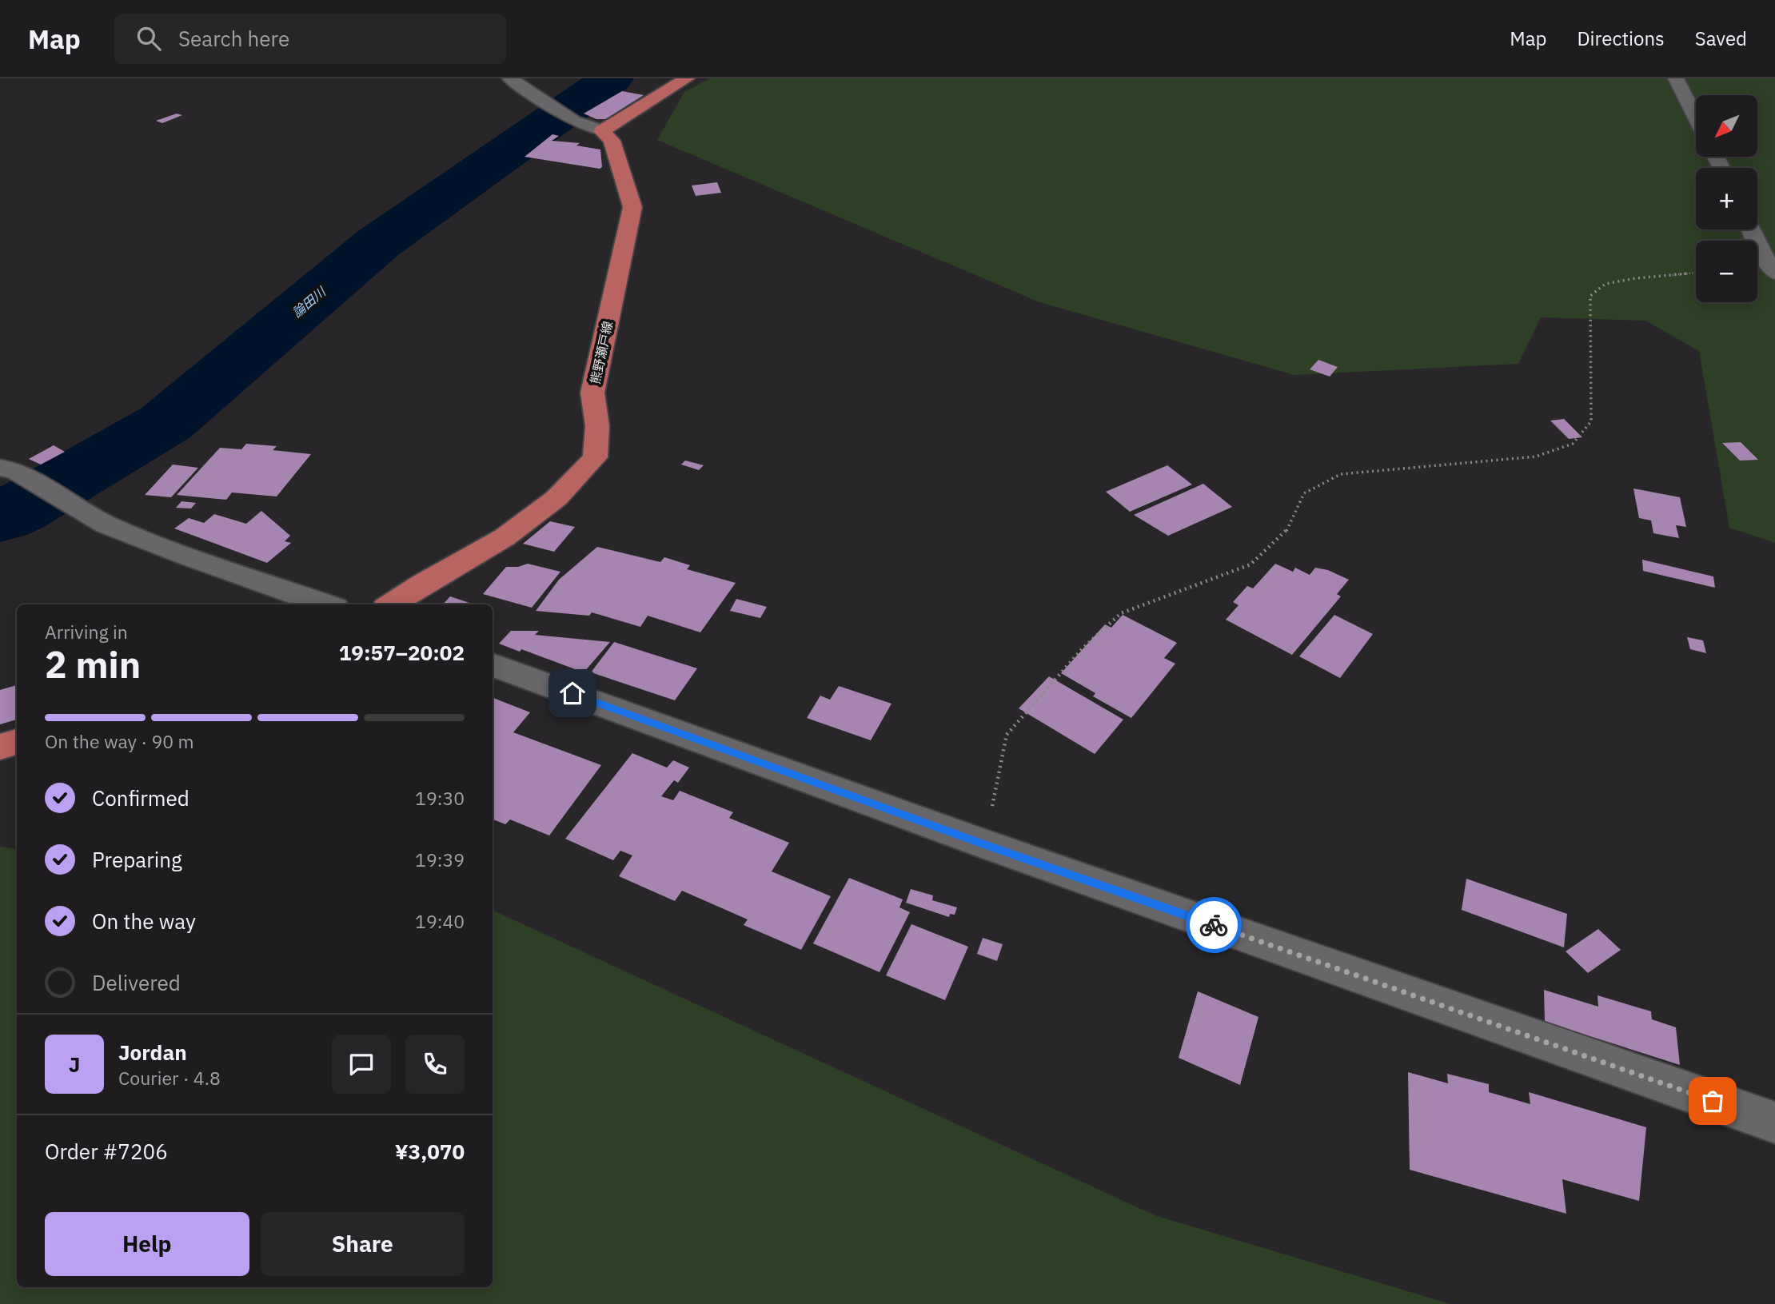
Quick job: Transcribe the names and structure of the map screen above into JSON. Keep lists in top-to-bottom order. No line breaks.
{"streets":{"main road":["熊野瀬戸線"]},"water":["論田川"],"north":"bottom left","page":{"header":"Map","search":"Search here","nav":["Map","Directions","Saved"],"map_buttons":["+","−"],"heading":["2 min","Arriving in","19:57–20:02"],"panel":["Jordan","Courier · 4.8","Order #7206","¥3,070"],"bar":"On the way · 90 m","list":[["Confirmed","19:30"],["Preparing","19:39"],["On the way","19:40"],"Delivered"],"round":"J","buttons":["Help","Share"]}}
